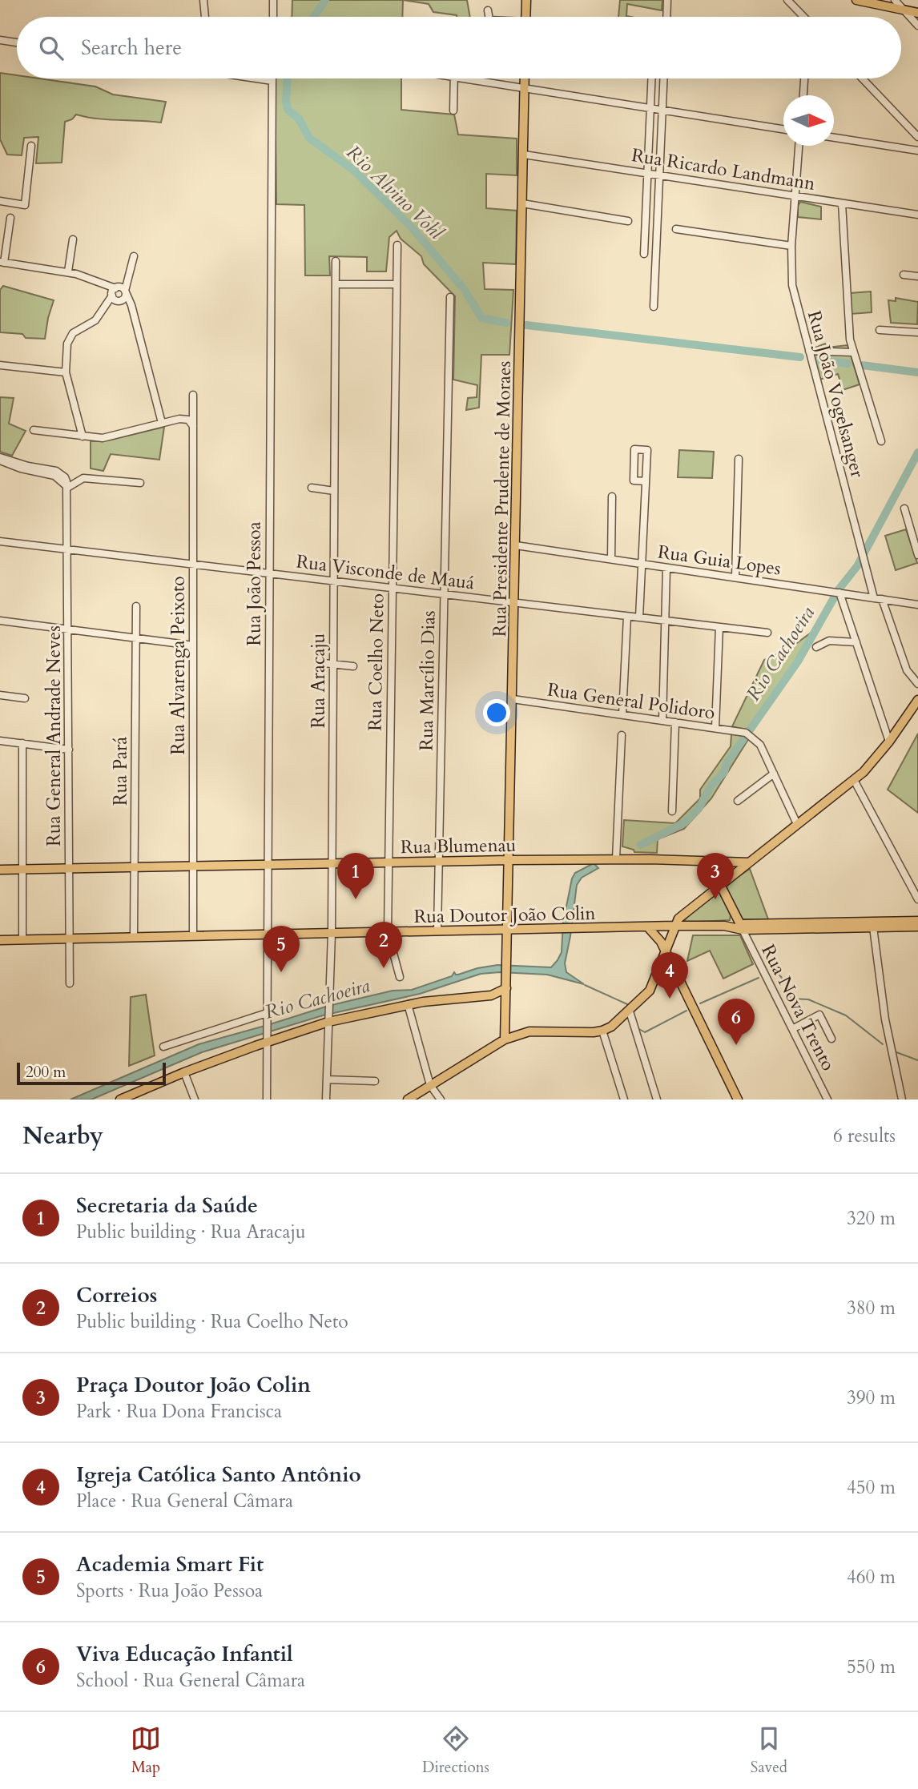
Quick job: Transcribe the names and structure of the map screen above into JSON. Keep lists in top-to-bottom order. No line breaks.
{"streets":{"main road":["Rua Presidente Prudente de Moraes","Rua Blumenau","Rua Doutor João Colin","Rua Nova Trento"],"street":["Rua Ricardo Landmann","Rua João Vogelsanger","Rua Guia Lopes","Rua Visconde de Mauá","Rua João Pessoa","Rua Coelho Neto","Rua Alvarenga Peixoto","Rua Aracaju","Rua Marcílio Dias","Rua General Polidoro","Rua General Andrade Neves","Rua Pará"]},"crossings":[["Rua Ricardo Landmann","Rua João Vogelsanger"],["Rua Ricardo Landmann","Rua Presidente Prudente de Moraes"],["Rua João Vogelsanger","Rua Guia Lopes"],["Rua Presidente Prudente de Moraes","Rua Guia Lopes"],["Rua Presidente Prudente de Moraes","Rua Visconde de Mauá"],["Rua Presidente Prudente de Moraes","Rua General Polidoro"],["Rua Presidente Prudente de Moraes","Rua Blumenau"],["Rua Presidente Prudente de Moraes","Rua Doutor João Colin"],["Rua Visconde de Mauá","Rua João Pessoa"],["Rua Visconde de Mauá","Rua Coelho Neto"],["Rua Visconde de Mauá","Rua Alvarenga Peixoto"],["Rua Visconde de Mauá","Rua Aracaju"],["Rua Visconde de Mauá","Rua Marcílio Dias"],["Rua Visconde de Mauá","Rua General Andrade Neves"],["Rua João Pessoa","Rua Blumenau"],["Rua João Pessoa","Rua Doutor João Colin"],["Rua Coelho Neto","Rua Blumenau"],["Rua Coelho Neto","Rua Doutor João Colin"],["Rua Alvarenga Peixoto","Rua Blumenau"],["Rua Alvarenga Peixoto","Rua Doutor João Colin"],["Rua Aracaju","Rua Blumenau"],["Rua Aracaju","Rua Doutor João Colin"],["Rua Marcílio Dias","Rua Blumenau"],["Rua Marcílio Dias","Rua Doutor João Colin"],["Rua General Andrade Neves","Rua Blumenau"],["Rua General Andrade Neves","Rua Doutor João Colin"],["Rua Pará","Rua Blumenau"],["Rua Pará","Rua Doutor João Colin"],["Rua Blumenau","Rua Nova Trento"],["Rua Doutor João Colin","Rua Nova Trento"]],"water":["Rio Alvino Vohl","Rio Cachoeira"],"scale_bar":"200 m","north":"right","page":{"search":"Search here","pins":["1","3","2","5","4","6"],"scale":"200 m","heading":["Nearby","6 results"],"list":[{"mark":"1","name":"Secretaria da Saúde","note":"Public building · Rua Aracaju","value":"320 m"},{"mark":"2","name":"Correios","note":"Public building · Rua Coelho Neto","value":"380 m"},{"mark":"3","name":"Praça Doutor João Colin","note":"Park · Rua Dona Francisca","value":"390 m"},{"mark":"4","name":"Igreja Católica Santo Antônio","note":"Place · Rua General Câmara","value":"450 m"},{"mark":"5","name":"Academia Smart Fit","note":"Sports · Rua João Pessoa","value":"460 m"},{"mark":"6","name":"Viva Educação Infantil","note":"School · Rua General Câmara","value":"550 m"}],"nav":["Map","Directions","Saved"]}}
